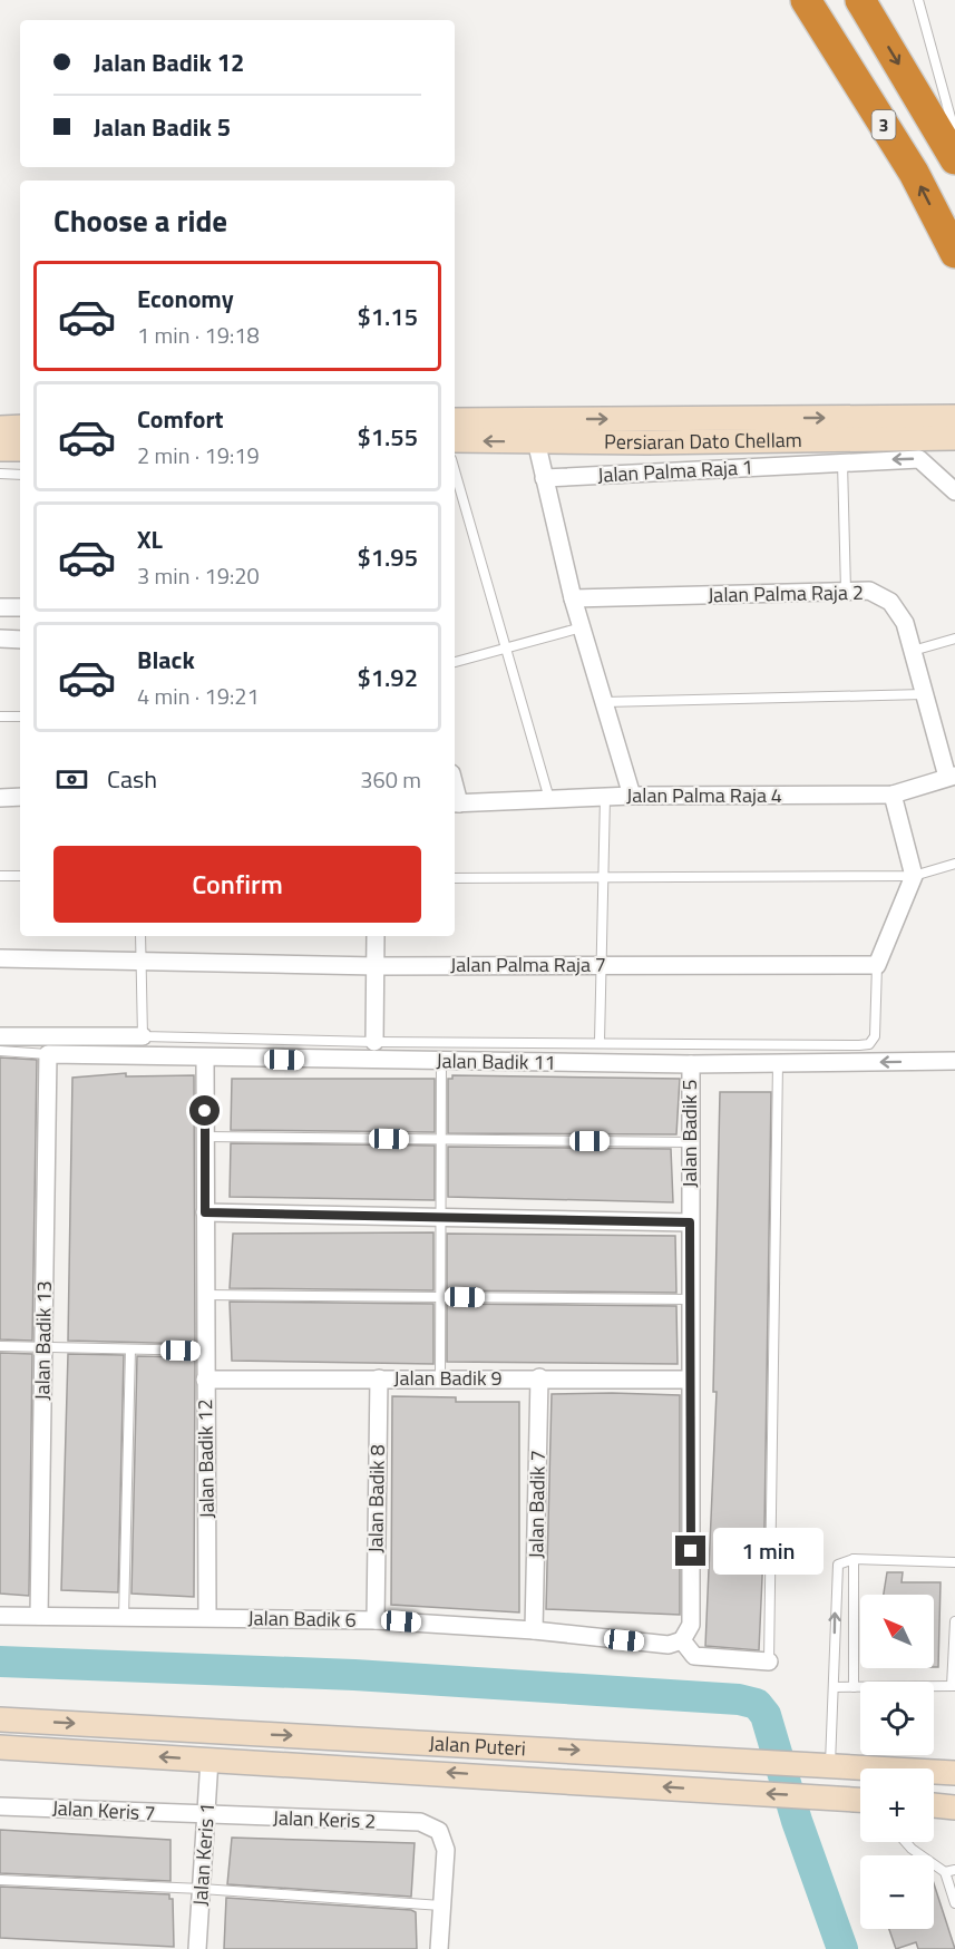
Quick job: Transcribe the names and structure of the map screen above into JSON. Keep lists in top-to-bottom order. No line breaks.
{"streets":{"highway":["3"],"main road":["Persiaran Dato Chellam","Jalan Puteri"],"street":["Jalan Palma Raja 1","Jalan Palma Raja 2","Jalan Palma Raja 4","Jalan Palma Raja 7","Jalan Badik 11","Jalan Badik 5","Jalan Badik 13","Jalan Badik 9","Jalan Badik 12","Jalan Badik 8","Jalan Badik 7","Jalan Badik 6","Jalan Keris 7","Jalan Keris 2","Jalan Keris 1"]},"crossings":[["Jalan Palma Raja 2","Jalan Palma Raja 4"],["Jalan Badik 11","Jalan Badik 5"],["Jalan Badik 11","Jalan Badik 13"],["Jalan Badik 11","Jalan Badik 12"],["Jalan Badik 5","Jalan Badik 9"],["Jalan Badik 5","Jalan Badik 6"],["Jalan Badik 13","Jalan Badik 6"],["Jalan Badik 9","Jalan Badik 12"],["Jalan Badik 9","Jalan Badik 8"],["Jalan Badik 9","Jalan Badik 7"],["Jalan Badik 12","Jalan Badik 6"],["Jalan Badik 8","Jalan Badik 6"],["Jalan Badik 7","Jalan Badik 6"],["Jalan Puteri","Jalan Keris 1"],["Jalan Keris 7","Jalan Keris 2"],["Jalan Keris 7","Jalan Keris 1"],["Jalan Keris 2","Jalan Keris 1"]],"north":"top left","page":{"banner":["Jalan Badik 12","Jalan Badik 5"],"heading":"Choose a ride","list":[{"name":"Economy","note":"1 min · 19:18","value":"$1.15"},{"name":"Comfort","note":"2 min · 19:19","value":"$1.55"},{"name":"XL","note":"3 min · 19:20","value":"$1.95"},{"name":"Black","note":"4 min · 19:21","value":"$1.92"}],"pay":["Cash","360 m"],"buttons":"Confirm","bubble":"1 min","map_buttons":["+","−"]}}
